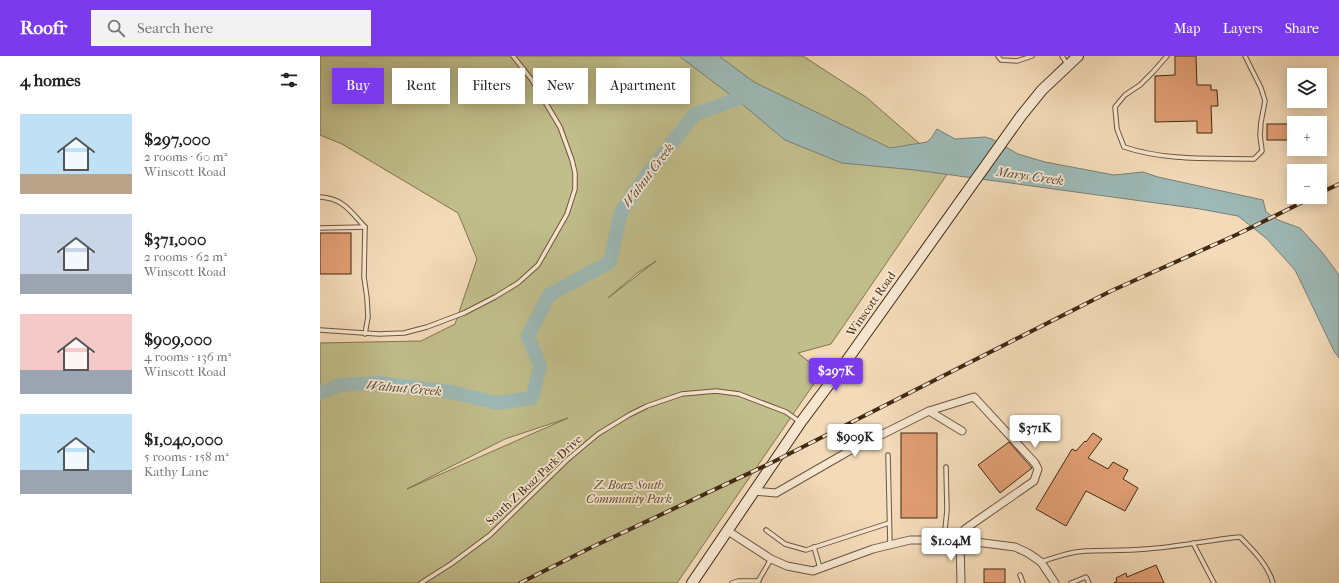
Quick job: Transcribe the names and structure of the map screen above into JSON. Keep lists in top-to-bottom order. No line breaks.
{"streets":{"main road":["Winscott Road"],"lane":["South Z Boaz Park Drive"]},"crossings":[["Winscott Road","South Z Boaz Park Drive"]],"water":["Walnut Creek","Marys Creek"],"parks":["Z. Boaz South Community Park"],"page":{"header":"Roofr","search":"Search here","nav":["Map","Layers","Share"],"heading":"4 homes","map_buttons":["+","−"],"chip":["Buy","Rent","Filters","New","Apartment"],"list":[{"name":"$297,000","note":"2 rooms · 60 m² · Winscott Road"},{"name":"$371,000","note":"2 rooms · 62 m² · Winscott Road"},{"name":"$909,000","note":"4 rooms · 136 m² · Winscott Road"},{"name":"$1,040,000","note":"5 rooms · 158 m² · Kathy Lane"}],"price":["$297K","$371K","$909K","$1.04M"]}}
